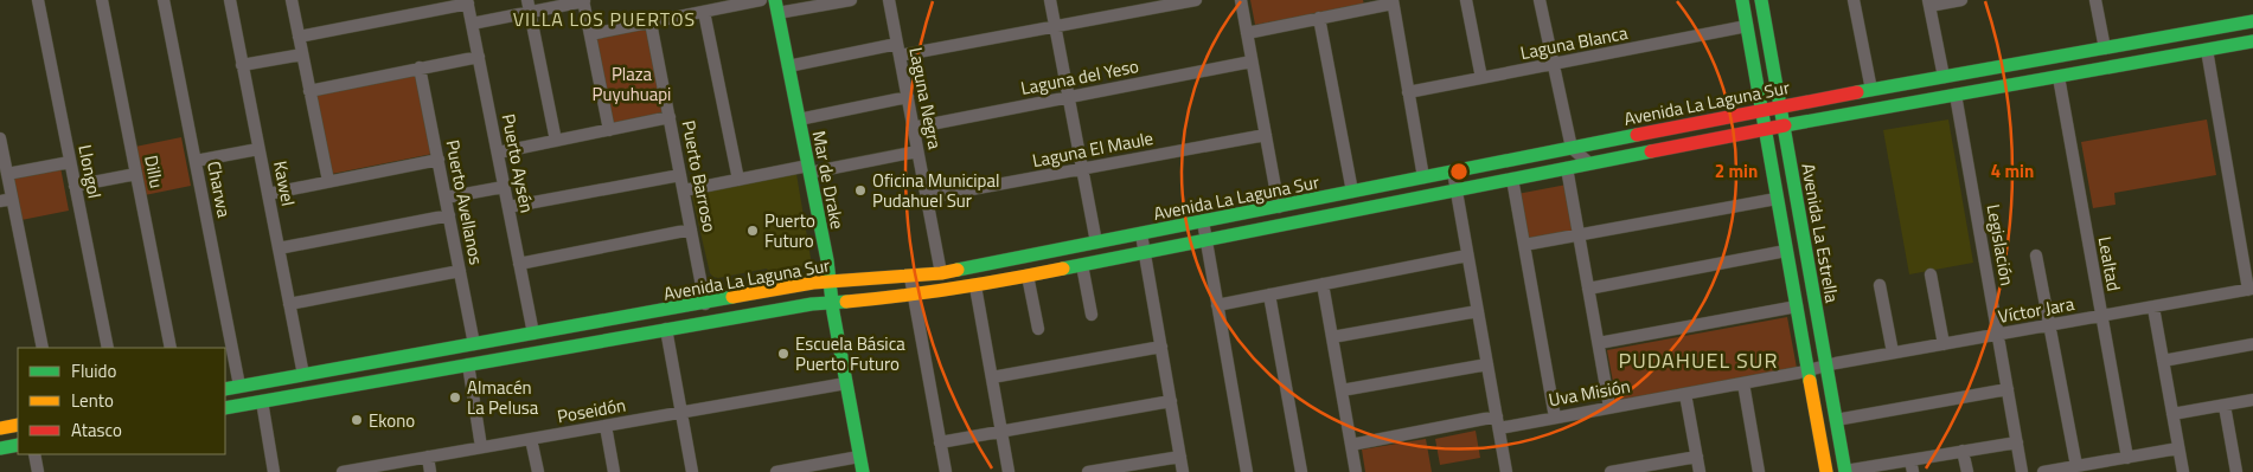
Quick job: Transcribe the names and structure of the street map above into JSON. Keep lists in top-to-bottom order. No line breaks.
{"streets":{"street":["Laguna Blanca","Laguna del Yeso","Laguna Negra","Avenida La Laguna Sur","Laguna El Maule","Puerto Aysén","Llongol","Dillu","Puerto Barroso","Mar de Drake","Kawel","Charwa","Puerto Avellanos","Avenida La Estrella","Legislación","Lealtad","Víctor Jara","Uva Misión","Poseidón"]},"crossings":[["Laguna Blanca","Avenida La Estrella"],["Laguna del Yeso","Laguna Negra"],["Laguna Negra","Avenida La Laguna Sur"],["Laguna Negra","Laguna El Maule"],["Avenida La Laguna Sur","Puerto Aysén"],["Avenida La Laguna Sur","Puerto Barroso"],["Avenida La Laguna Sur","Mar de Drake"],["Avenida La Laguna Sur","Kawel"],["Avenida La Laguna Sur","Charwa"],["Avenida La Laguna Sur","Puerto Avellanos"],["Avenida La Laguna Sur","Avenida La Estrella"],["Avenida La Laguna Sur","Legislación"],["Avenida La Laguna Sur","Lealtad"],["Mar de Drake","Poseidón"],["Avenida La Estrella","Víctor Jara"],["Avenida La Estrella","Uva Misión"],["Legislación","Víctor Jara"],["Lealtad","Víctor Jara"],["Víctor Jara","Uva Misión"]],"districts":["VILLA LOS PUERTOS","PUDAHUEL SUR"],"parks":["Plaza Puyuhuapi"],"places":["Oficina Municipal Pudahuel Sur","Puerto Futuro","Escuela Básica Puerto Futuro","Almacén La Pelusa","Ekono"],"legend":["Fluido","Lento","Atasco"],"rings":["2 min","4 min"]}
